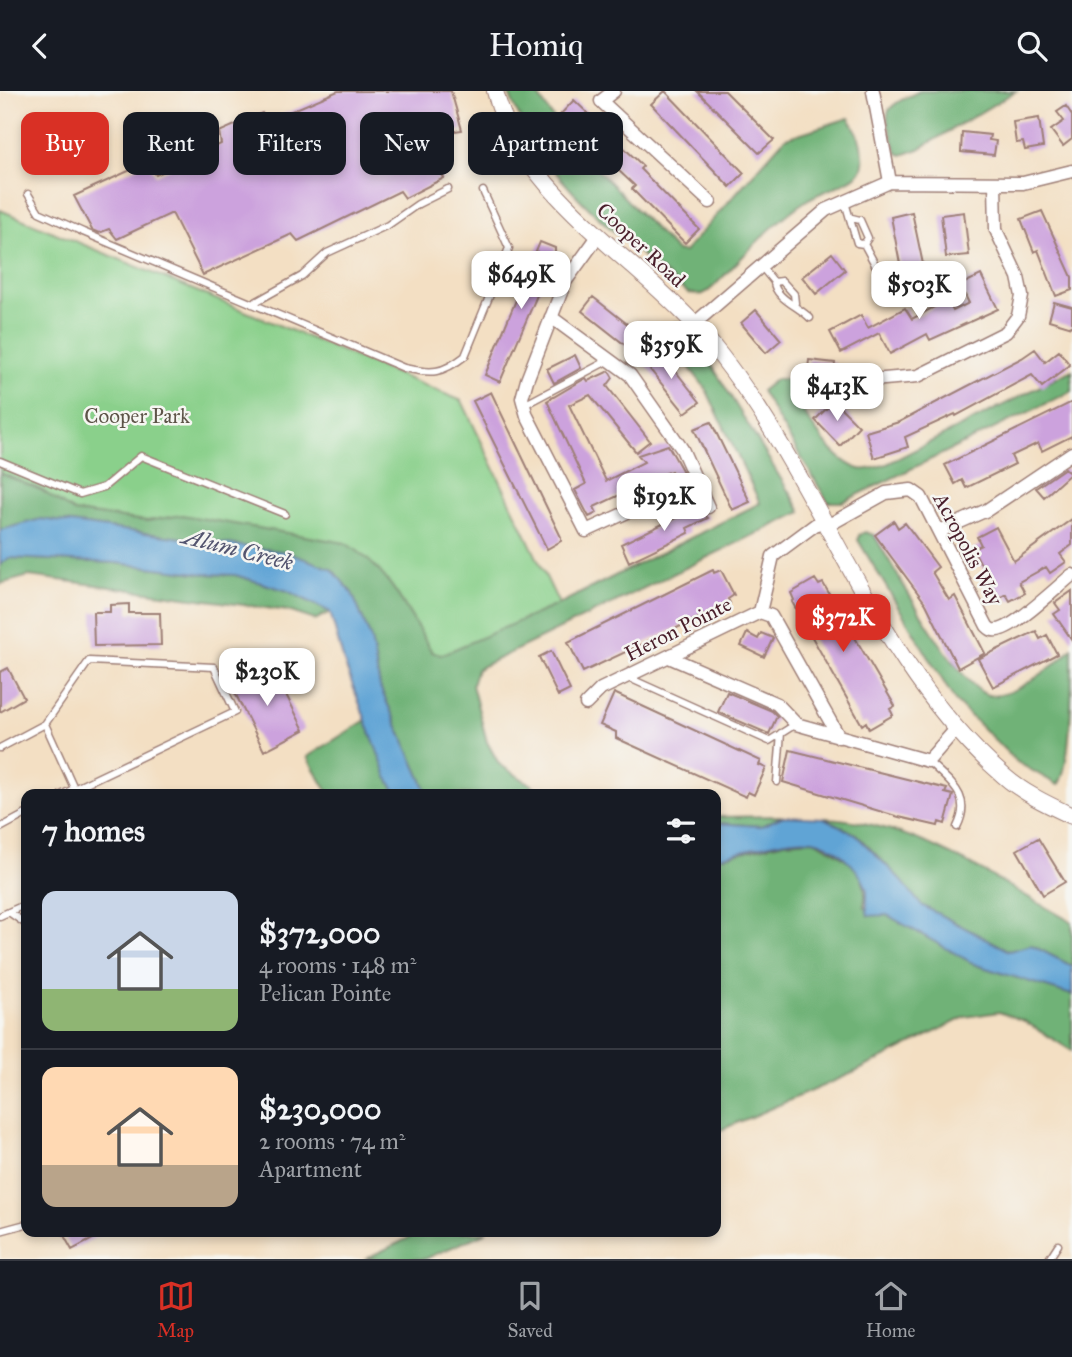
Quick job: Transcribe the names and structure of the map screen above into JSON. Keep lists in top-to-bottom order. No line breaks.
{"streets":{"street":["Cooper Road","Acropolis Way","Heron Pointe"]},"crossings":[["Cooper Road","Acropolis Way"],["Cooper Road","Heron Pointe"],["Acropolis Way","Heron Pointe"]],"water":["Alum Creek"],"parks":["Cooper Park"],"page":{"header":"Homiq","chip":["Buy","Rent","Filters","New","Apartment"],"price":["$649K","$503K","$359K","$413K","$192K","$372K","$230K"],"heading":"7 homes","list":[{"name":"$372,000","note":"4 rooms · 148 m² · Pelican Pointe"},{"name":"$230,000","note":"2 rooms · 74 m² · Apartment"}],"tabs":["Map","Saved","Home"]}}
